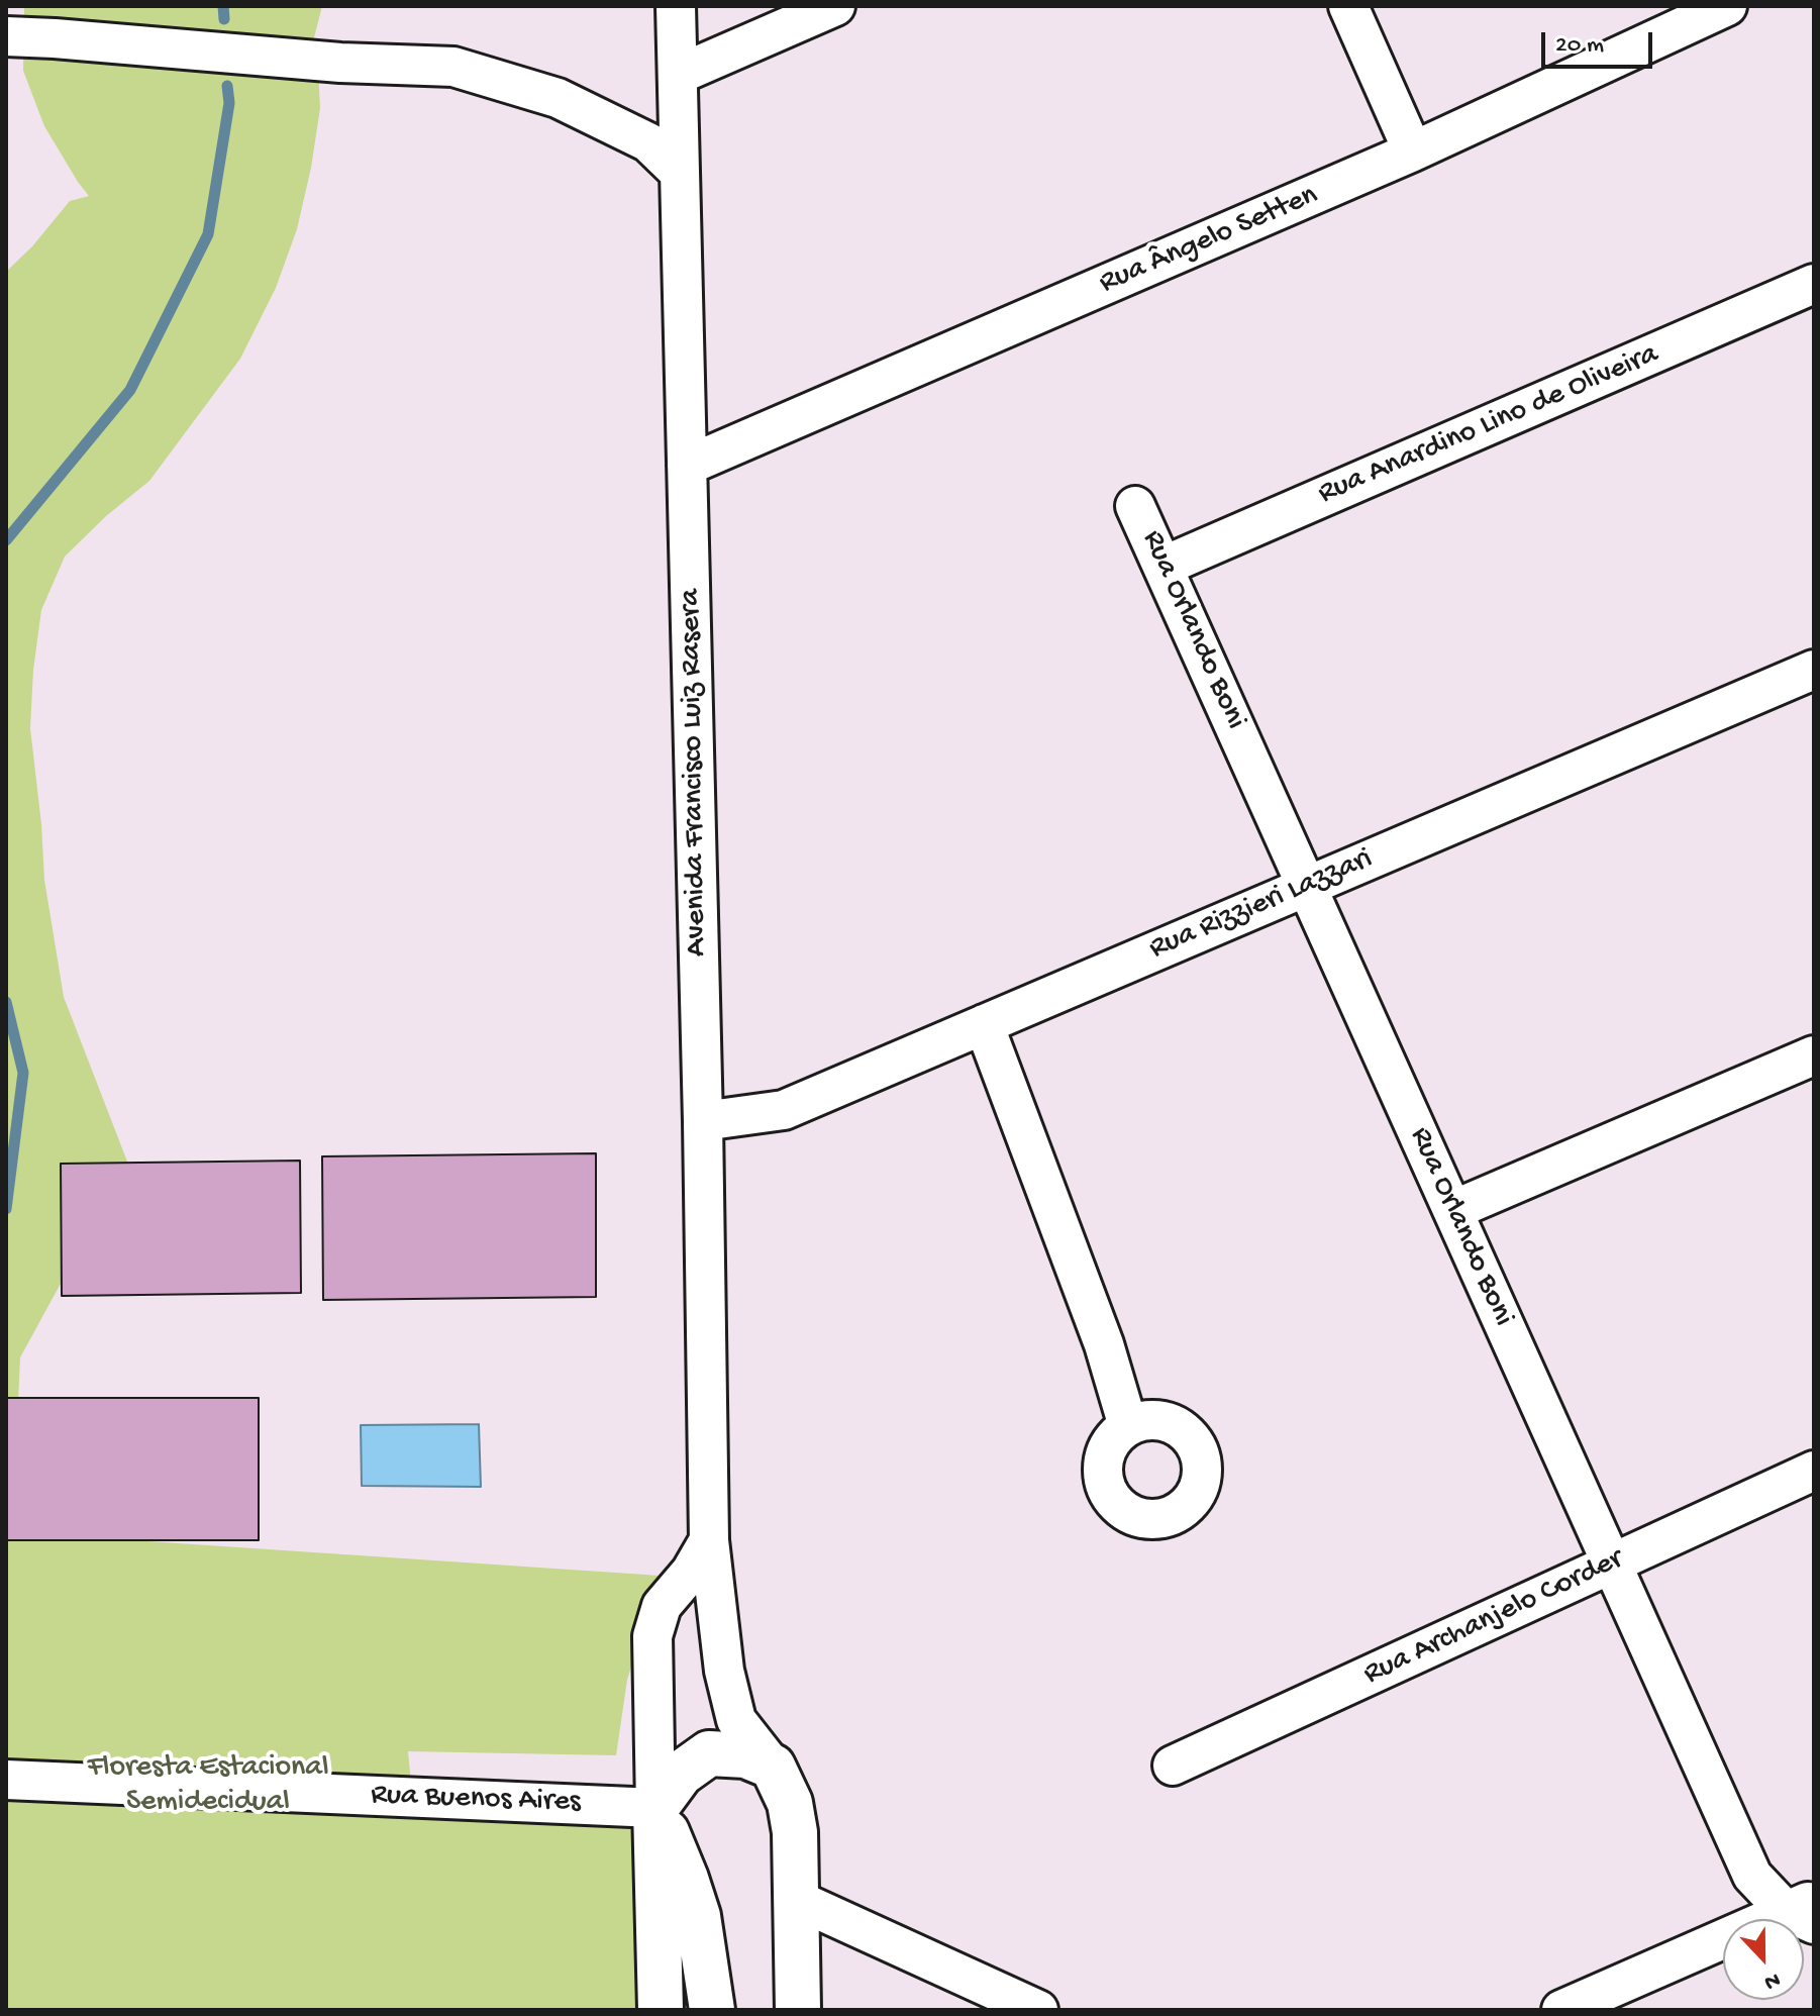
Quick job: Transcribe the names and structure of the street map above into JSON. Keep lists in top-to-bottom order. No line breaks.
{"streets":{"street":["Rua Ângelo Setten","Rua Anardino Lino de Oliveira","Rua Orlando Boni","Avenida Francisco Luiz Rasera","Rua Rizzieri Lazzari","Rua Archanjelo Corder","Rua Buenos Aires"]},"crossings":[["Rua Ângelo Setten","Avenida Francisco Luiz Rasera"],["Rua Anardino Lino de Oliveira","Rua Orlando Boni"],["Rua Orlando Boni","Rua Rizzieri Lazzari"],["Rua Orlando Boni","Rua Archanjelo Corder"],["Avenida Francisco Luiz Rasera","Rua Rizzieri Lazzari"]],"parks":["Floresta Estacional Semidecidual"],"scale_bar":"20 m","north":"bottom"}
